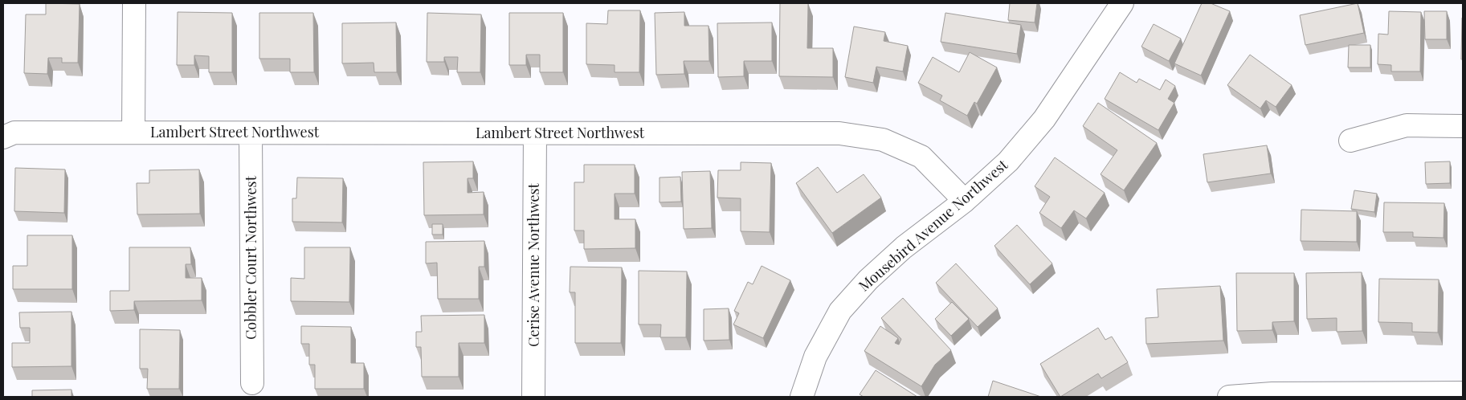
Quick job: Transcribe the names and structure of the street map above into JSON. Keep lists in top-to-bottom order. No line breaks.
{"streets":{"street":["Lambert Street Northwest","Mousebird Avenue Northwest","Cobbler Court Northwest","Cerise Avenue Northwest"]},"crossings":[["Lambert Street Northwest","Mousebird Avenue Northwest"],["Lambert Street Northwest","Cobbler Court Northwest"],["Lambert Street Northwest","Cerise Avenue Northwest"]]}
